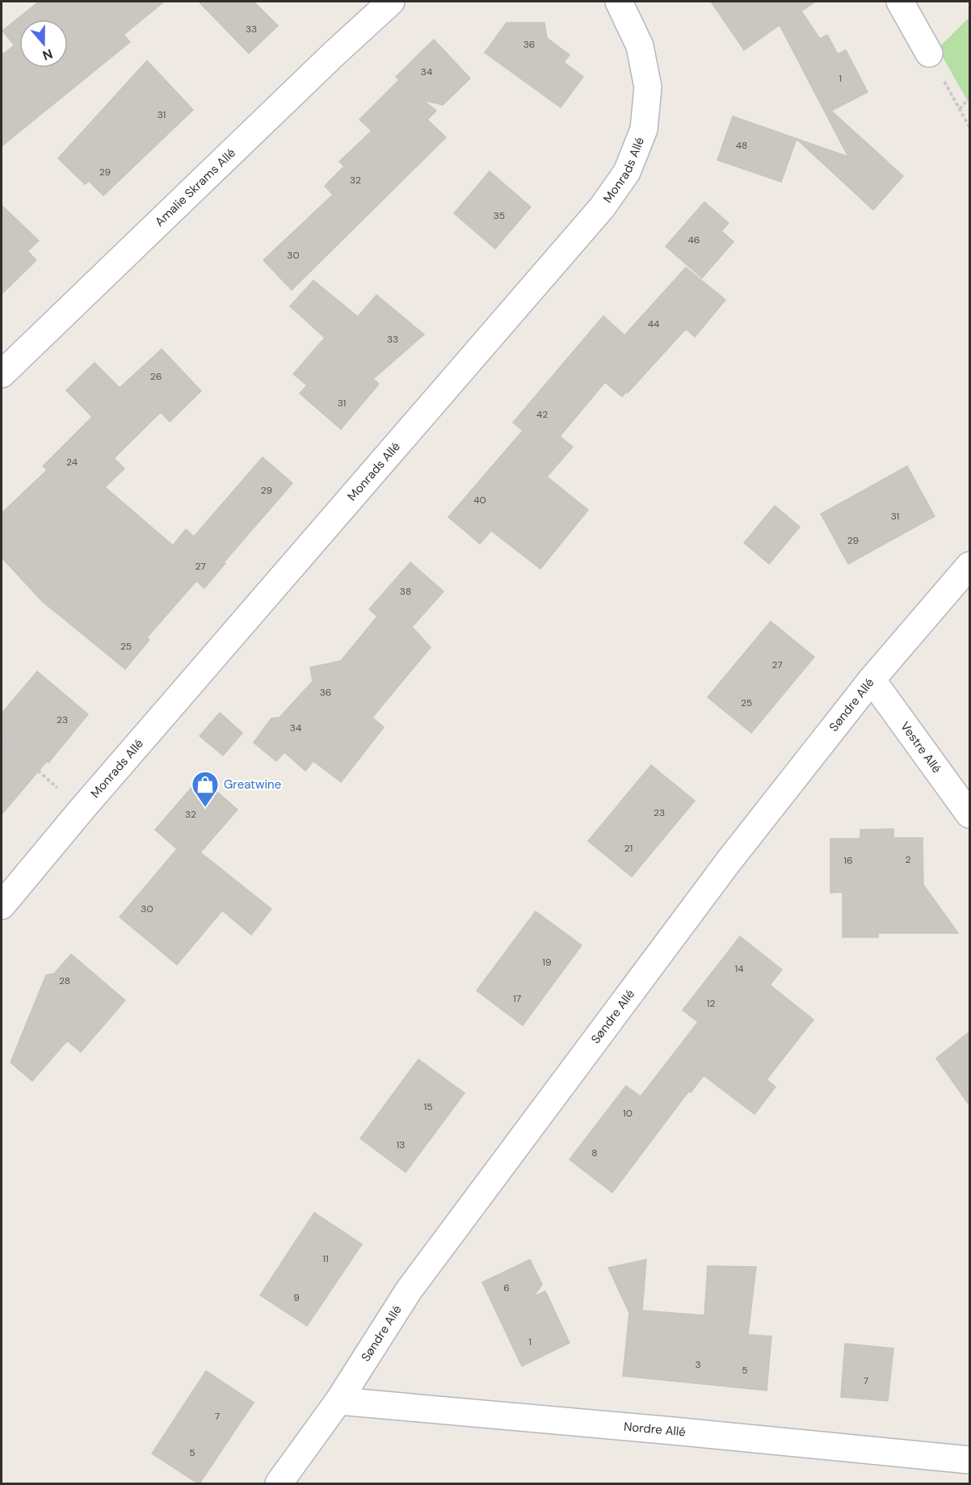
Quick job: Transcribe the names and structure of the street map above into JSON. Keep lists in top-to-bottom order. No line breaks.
{"streets":{"street":["Monrads Allé","Amalie Skrams Allé","Søndre Allé","Vestre Allé","Nordre Allé"]},"crossings":[["Søndre Allé","Vestre Allé"],["Søndre Allé","Nordre Allé"]],"places":{"shop":["Greatwine"]},"house_numbers":["33","36","34","1","31","48","29","32","35","46","30","44","33","26","31","42","24","29","40","31","29","27","38","25","27","36","25","23","34","23","32","21","2","16","30","19","14","28","17","12","15","10","13","8","11","6","9","1","3","5","7","7","5"],"north":"bottom"}
